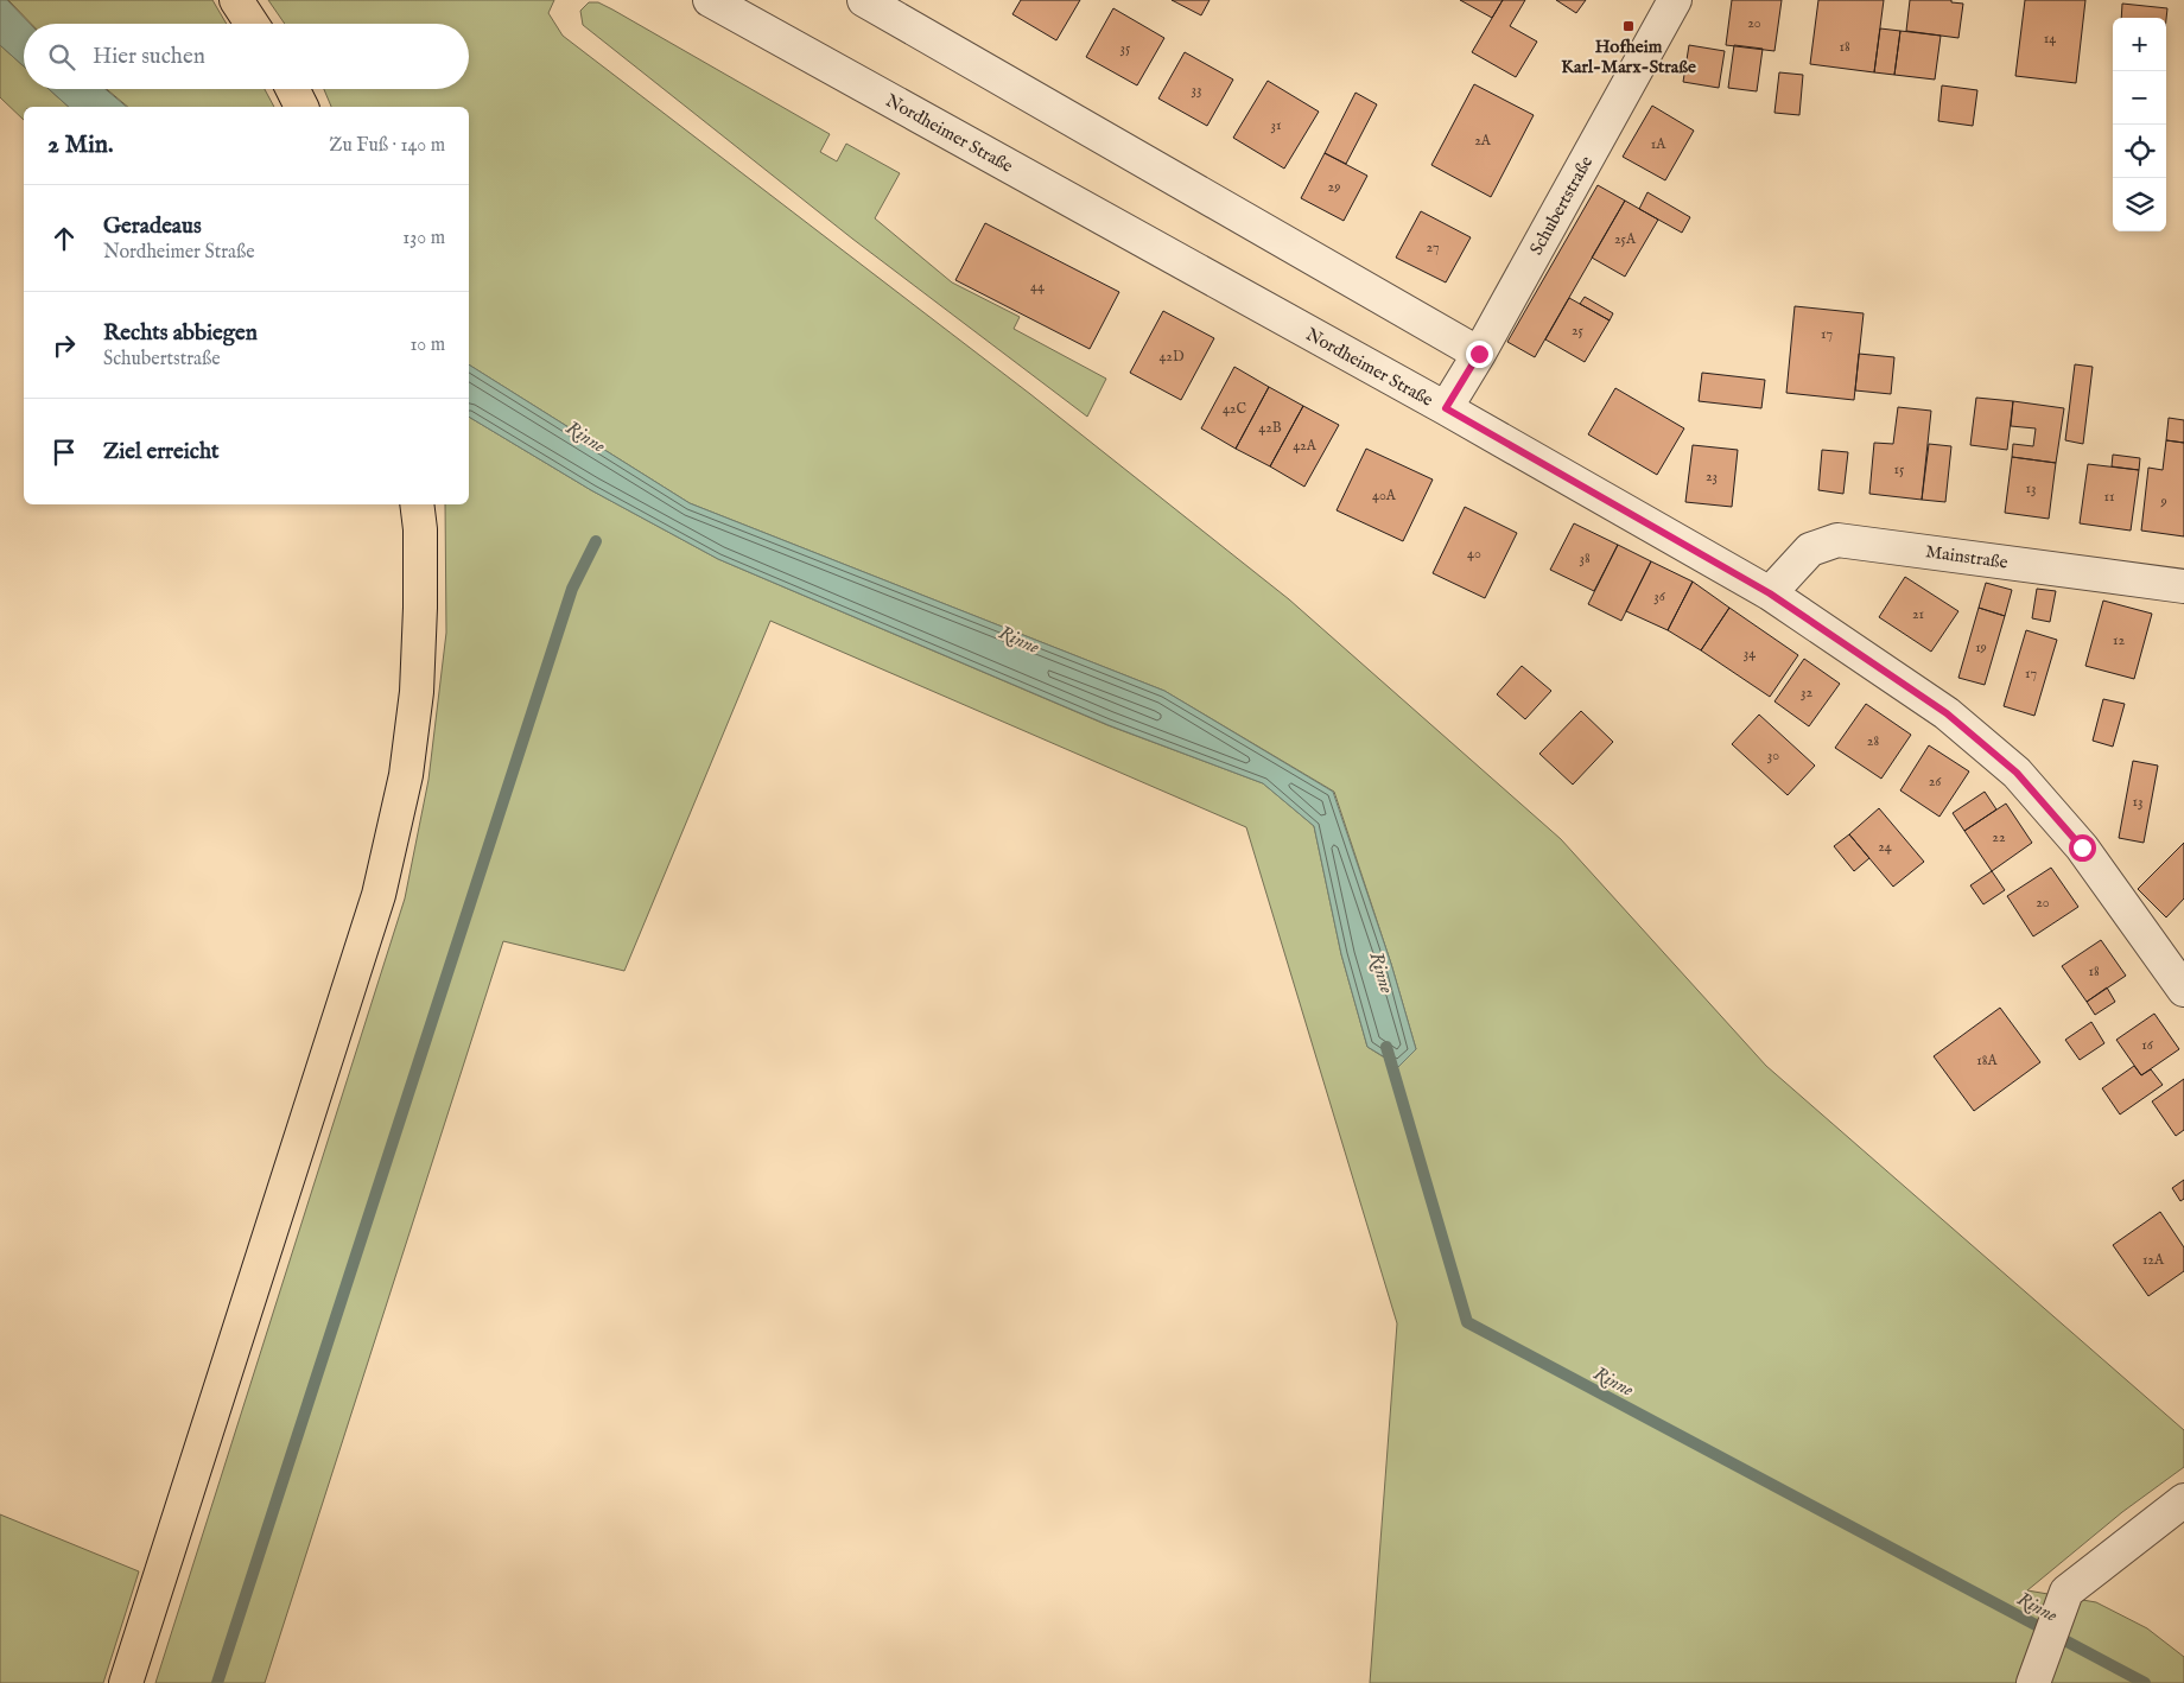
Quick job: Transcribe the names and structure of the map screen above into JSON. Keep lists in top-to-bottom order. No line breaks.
{"streets":{"street":["Nordheimer Straße","Schubertstraße","Mainstraße"]},"crossings":[["Nordheimer Straße","Schubertstraße"],["Nordheimer Straße","Mainstraße"]],"water":["Rinne"],"places":{"transit":["Hofheim Karl-Marx-Straße"]},"house_numbers":["20","14","18","35","33","31","2A","1A","29","25A","27","44","25","17","42D","42C","42B","42A","15","23","13","40A","11","9","40","38","36","21","12","19","34","17","32","28","30","26","13","22","24","20","18","16","18A","12A"],"page":{"map_buttons":["+","−"],"search":"Hier suchen","heading":["2 Min.","Zu Fuß · 140 m"],"list":[["Geradeaus","Nordheimer Straße","130 m"],["Rechts abbiegen","Schubertstraße","10 m"],"Ziel erreicht"]}}
